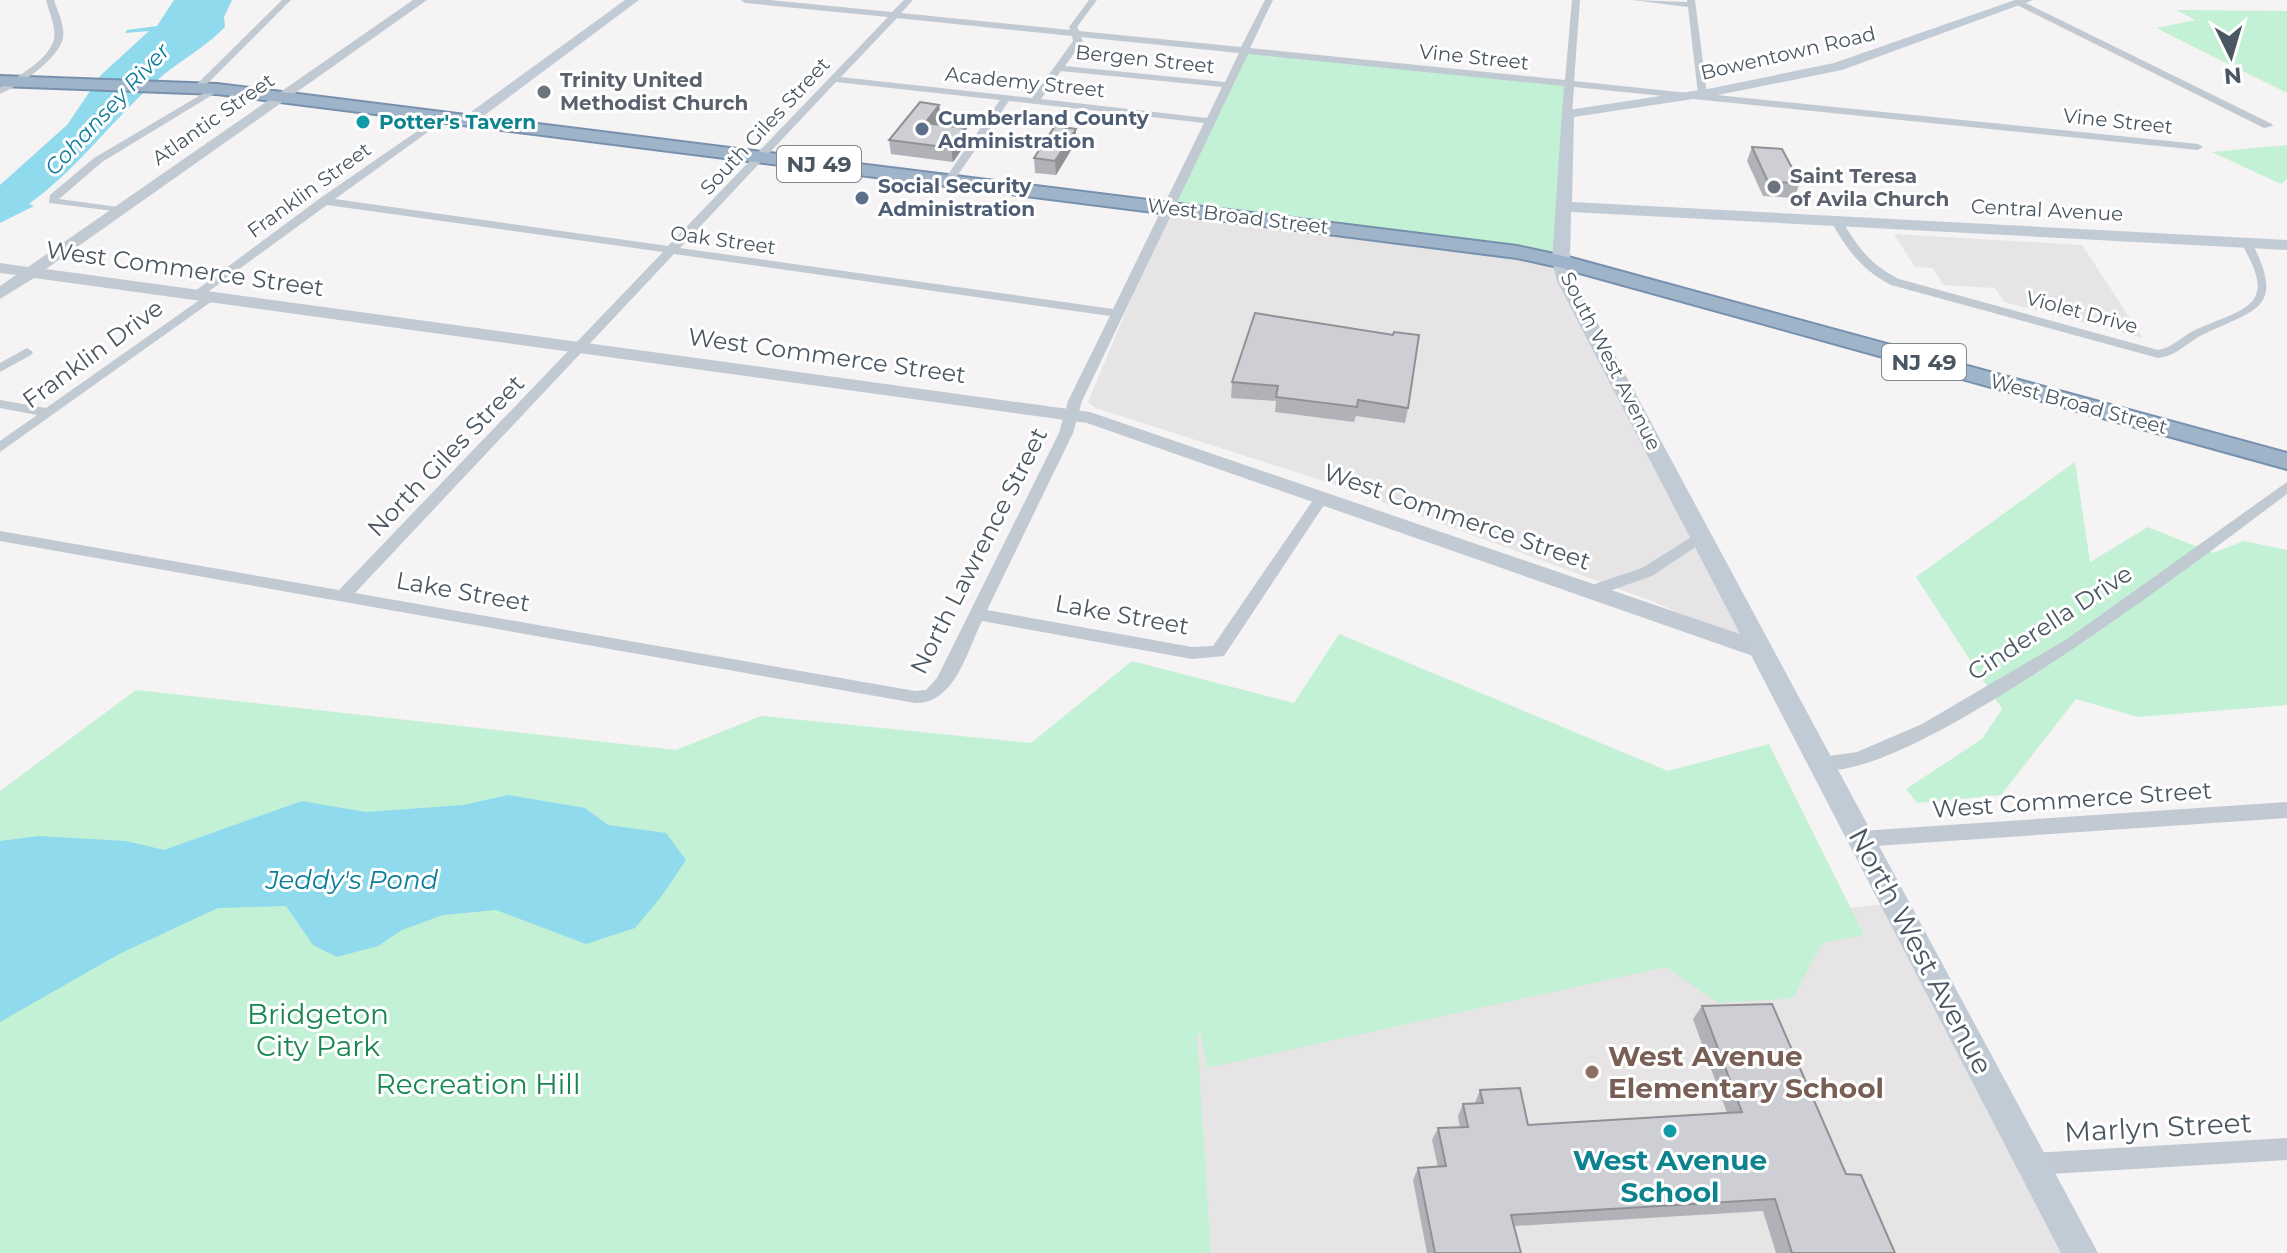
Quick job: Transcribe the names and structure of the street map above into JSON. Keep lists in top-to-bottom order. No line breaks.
{"streets":{"highway":["NJ 49","West Broad Street"],"main road":["Bowentown Road","Central Avenue","South West Avenue","North West Avenue"],"street":["Vine Street","Bergen Street","Academy Street","Atlantic Street","South Giles Street","Franklin Street","Oak Street","West Commerce Street","Violet Drive","Franklin Drive","North Giles Street","North Lawrence Street","Lake Street","Cinderella Drive","Marlyn Street"]},"crossings":[["Bowentown Road","Vine Street"],["Bowentown Road","South West Avenue"],["Vine Street","South Giles Street"],["Vine Street","South West Avenue"],["Vine Street","North Lawrence Street"],["Bergen Street","North Lawrence Street"],["Academy Street","South Giles Street"],["Academy Street","North Lawrence Street"],["Atlantic Street","West Broad Street"],["Atlantic Street","West Commerce Street"],["South Giles Street","West Broad Street"],["South Giles Street","Oak Street"],["South Giles Street","West Commerce Street"],["South Giles Street","North Giles Street"],["Franklin Street","West Broad Street"],["Franklin Street","Oak Street"],["Franklin Street","West Commerce Street"],["Franklin Street","Franklin Drive"],["Central Avenue","Violet Drive"],["Central Avenue","South West Avenue"],["West Broad Street","South West Avenue"],["West Broad Street","North Lawrence Street"],["Oak Street","North Lawrence Street"],["West Commerce Street","Franklin Drive"],["West Commerce Street","South West Avenue"],["West Commerce Street","North Giles Street"],["West Commerce Street","North Lawrence Street"],["West Commerce Street","Lake Street"],["West Commerce Street","North West Avenue"],["South West Avenue","North West Avenue"],["North Giles Street","Lake Street"],["North Lawrence Street","Lake Street"],["Cinderella Drive","North West Avenue"],["North West Avenue","Marlyn Street"]],"water":["Cohansey River","Jeddy's Pond"],"parks":["Bridgeton City Park","Recreation Hill"],"places":["Trinity United Methodist Church","Potter's Tavern","Cumberland County Administration","Saint Teresa of Avila Church","Social Security Administration","West Avenue Elementary School","West Avenue School"],"north":"bottom"}
